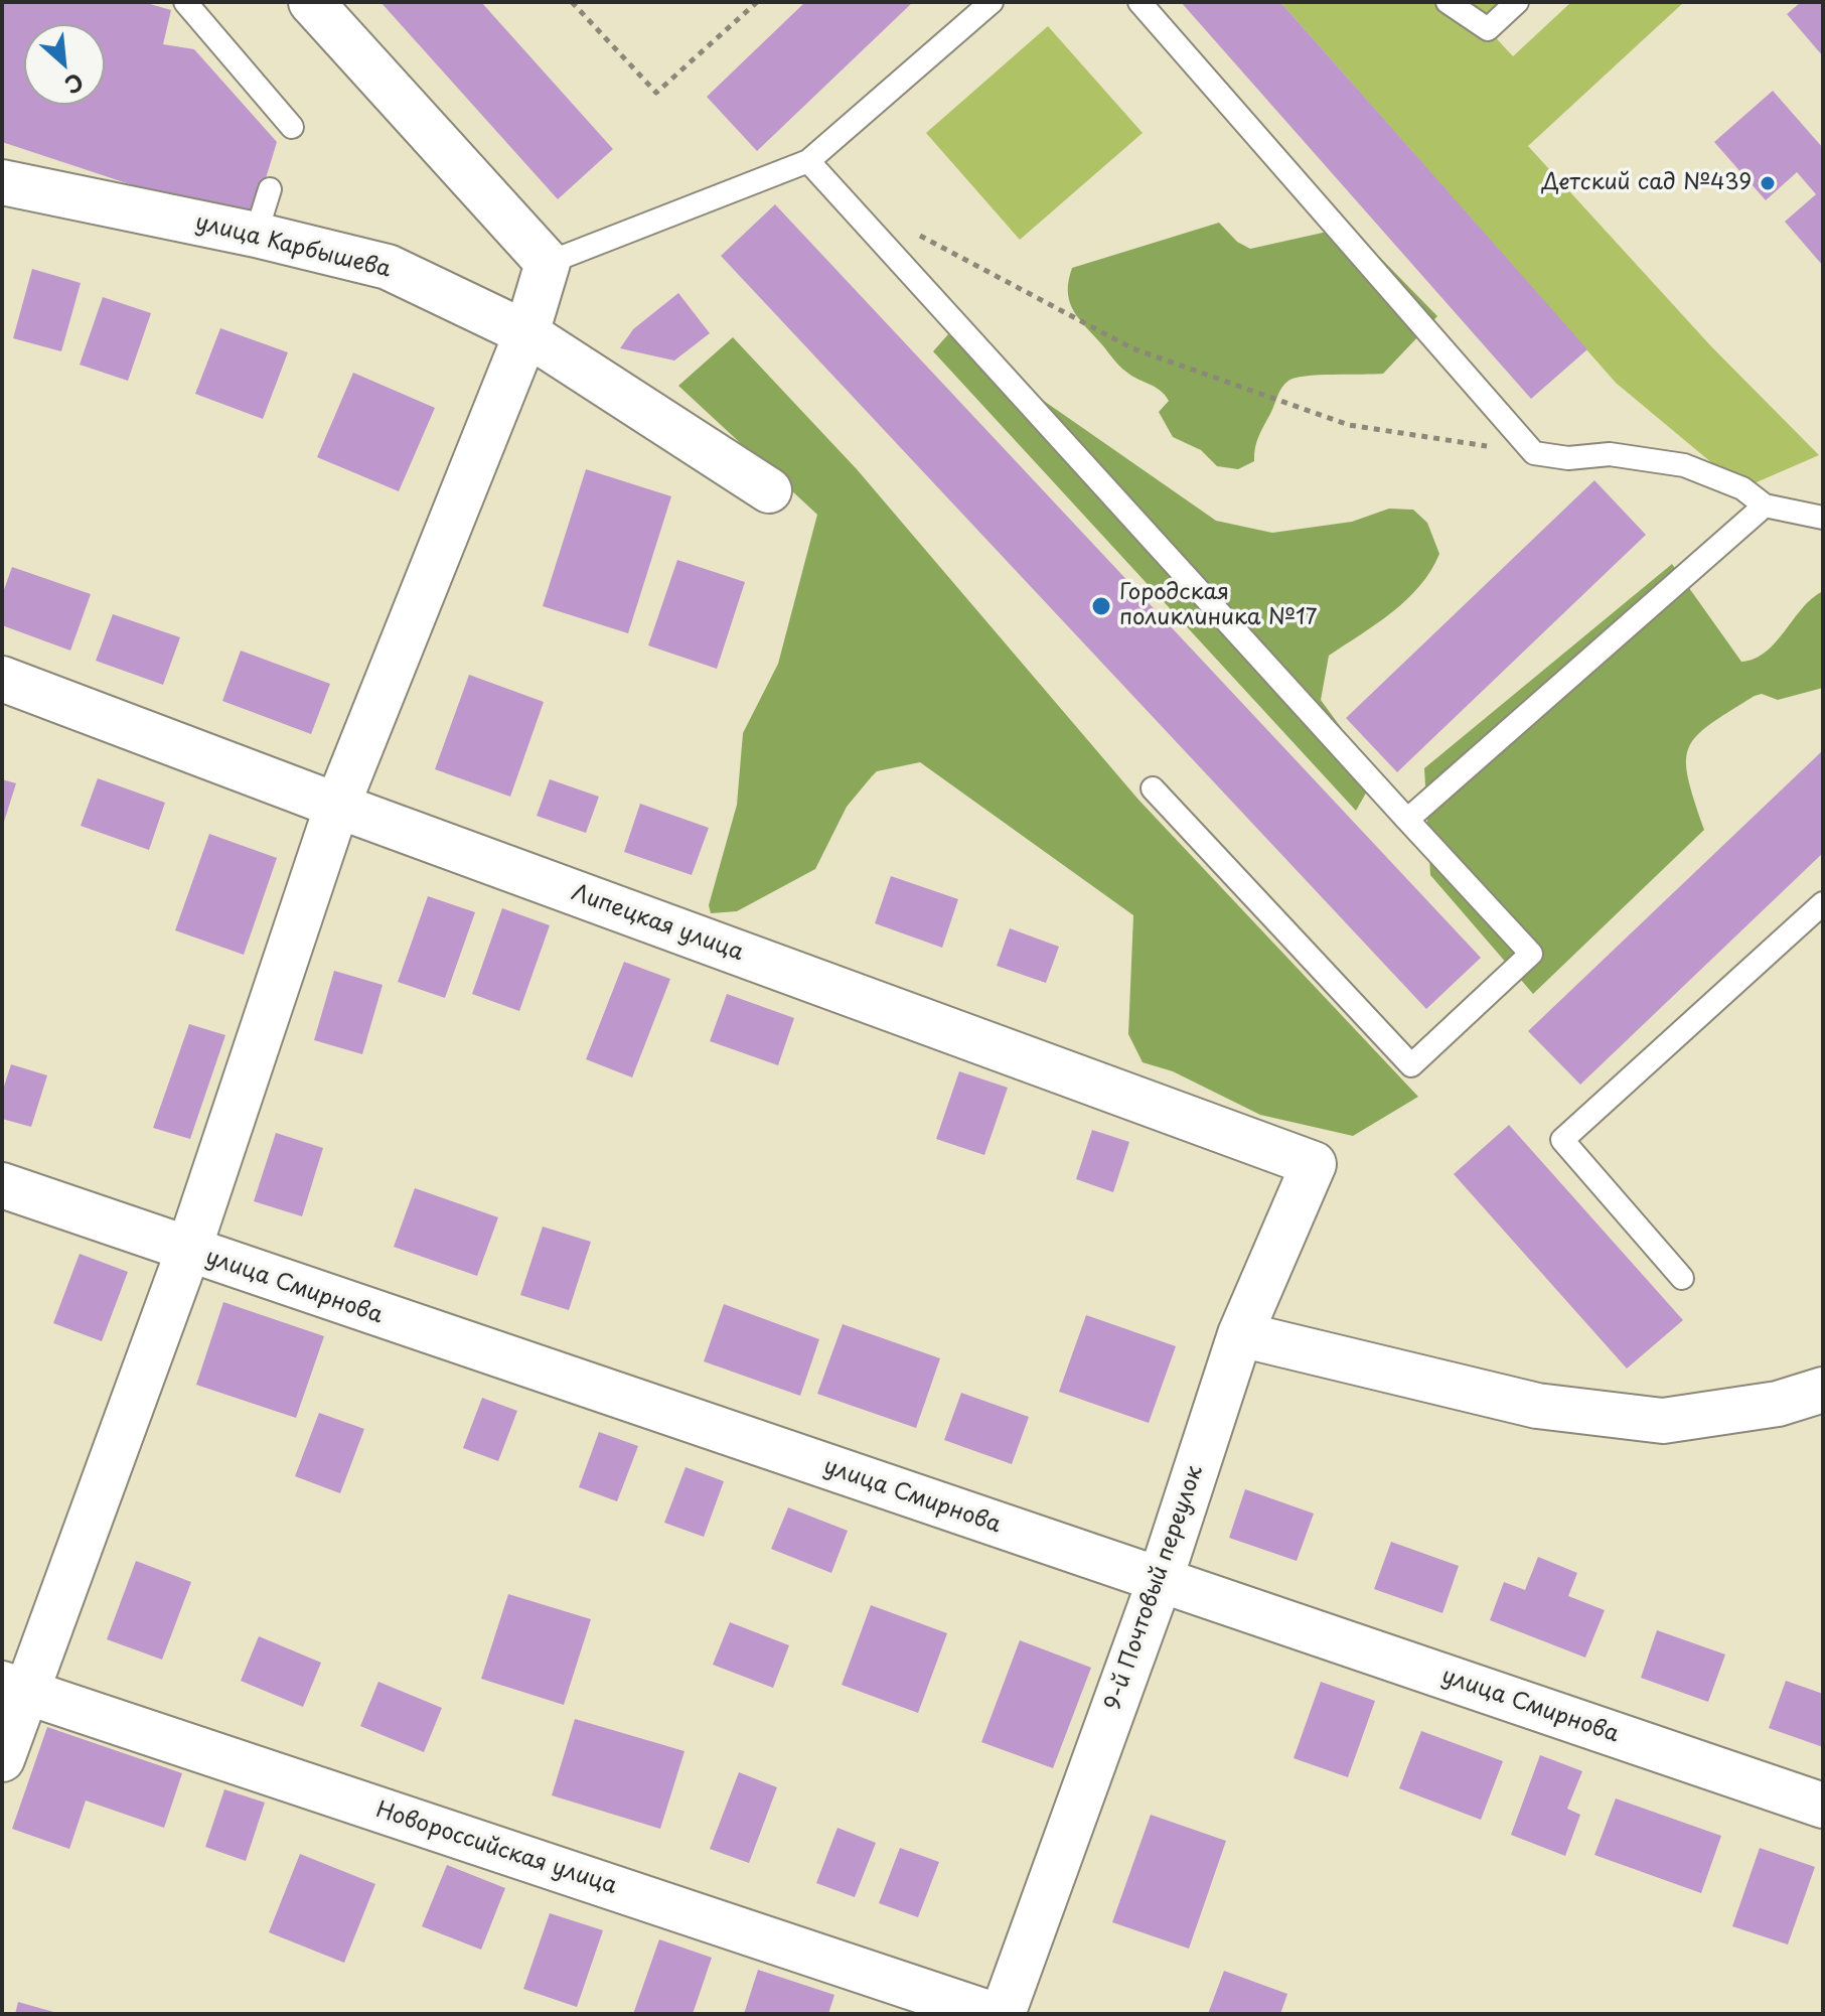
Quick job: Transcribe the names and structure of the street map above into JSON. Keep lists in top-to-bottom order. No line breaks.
{"streets":{"street":["улица Карбышева","Липецкая улица","улица Смирнова","9-й Почтовый переулок","Новороссийская улица"]},"crossings":[["Липецкая улица","9-й Почтовый переулок"],["улица Смирнова","9-й Почтовый переулок"]],"places":["Детский сад №439","Городская поликлиника №17"],"north":"bottom right"}
